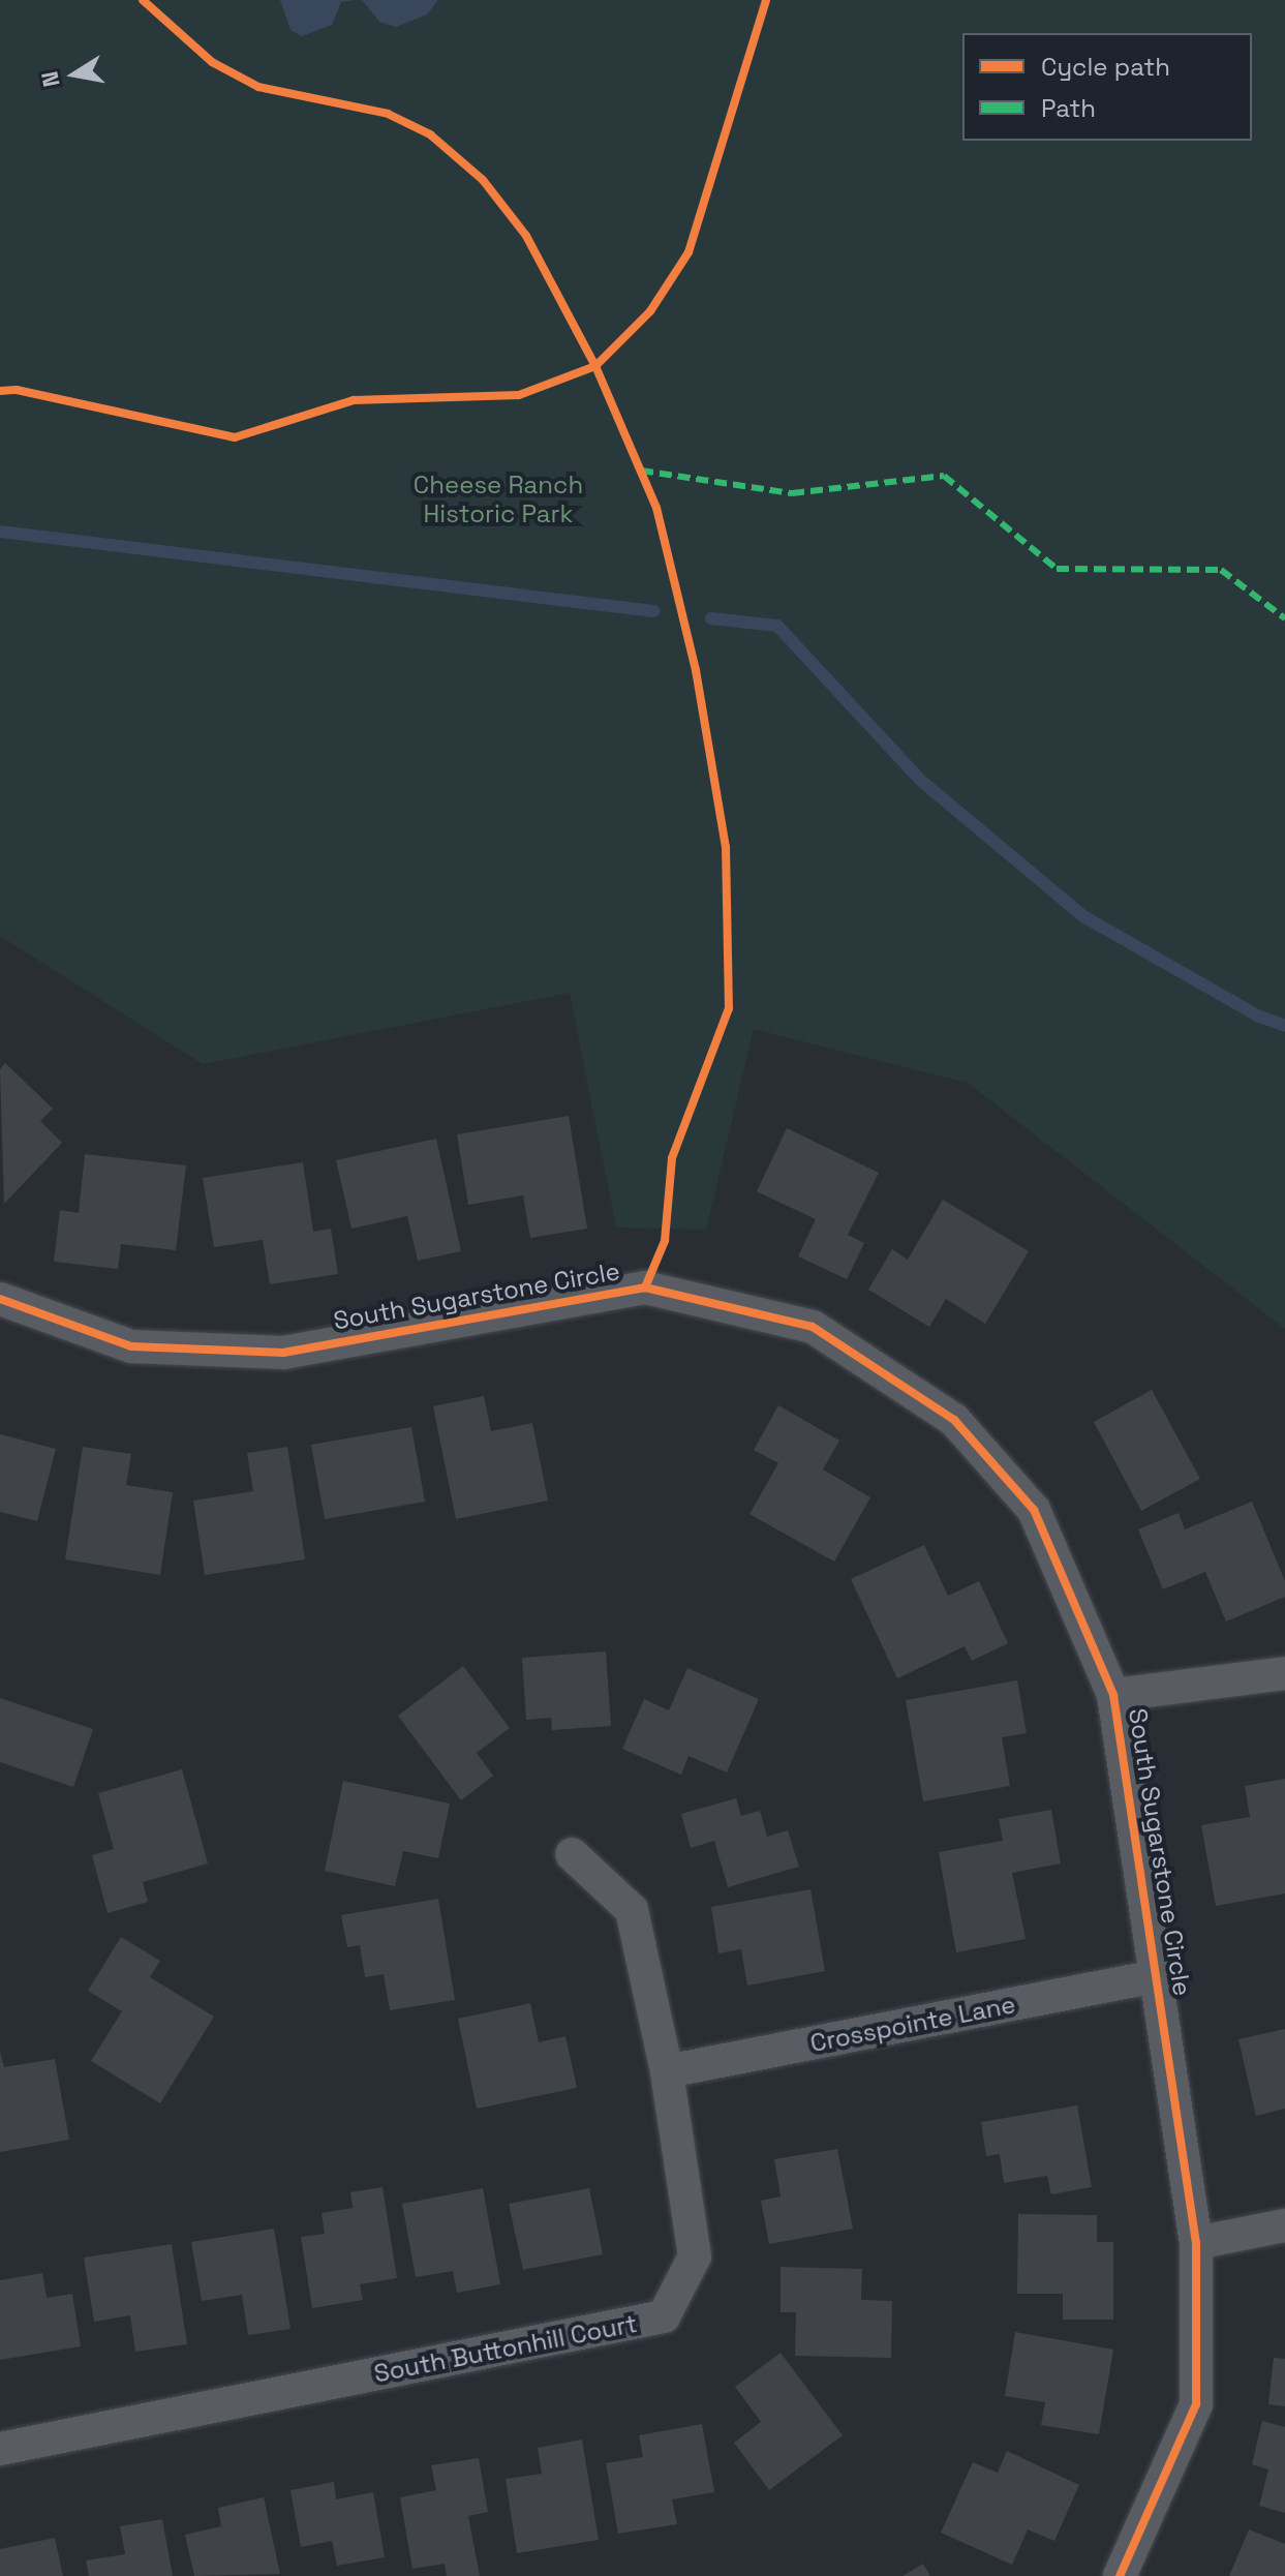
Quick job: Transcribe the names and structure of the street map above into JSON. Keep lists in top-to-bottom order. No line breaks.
{"streets":{"street":["South Sugarstone Circle","Crosspointe Lane","South Buttonhill Court"]},"crossings":[["South Sugarstone Circle","Crosspointe Lane"],["Crosspointe Lane","South Buttonhill Court"]],"parks":["Cheese Ranch Historic Park"],"legend":["Cycle path","Path"],"north":"left"}
